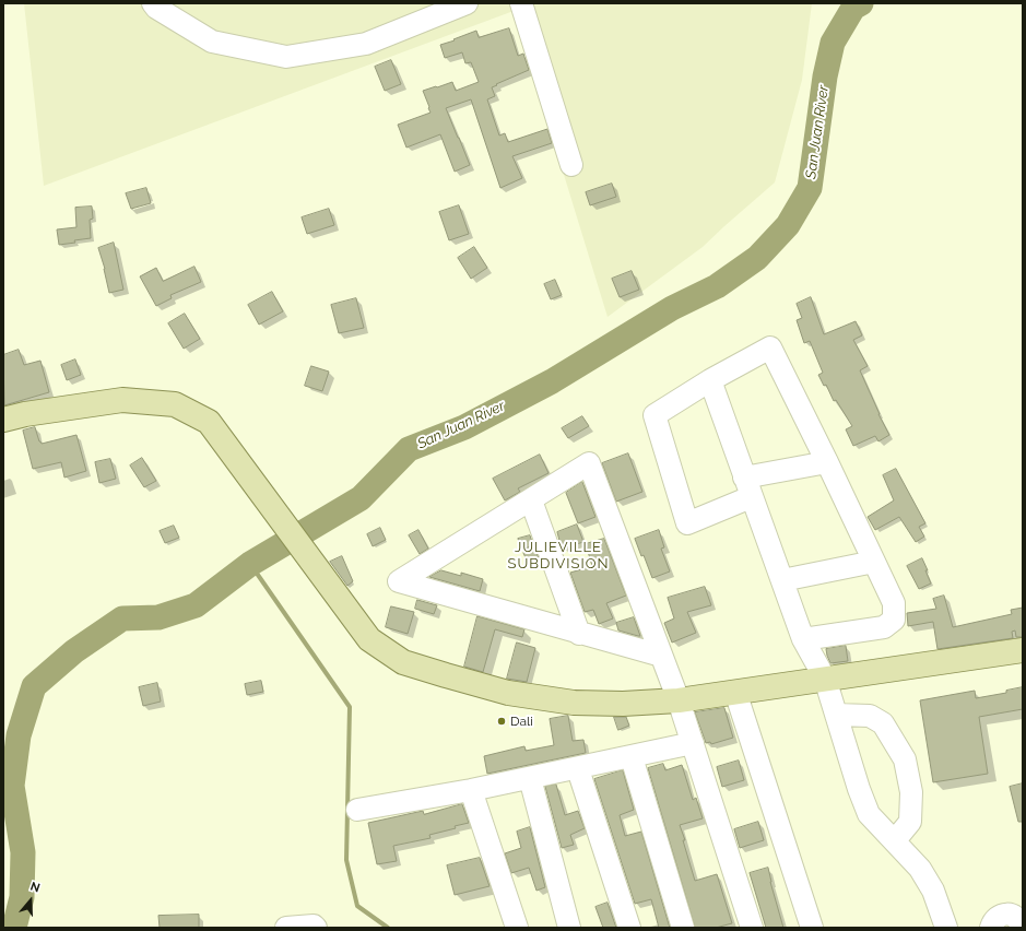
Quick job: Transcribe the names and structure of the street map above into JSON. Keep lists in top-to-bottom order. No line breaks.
{"districts":["JULIEVILLE SUBDIVISION"],"water":["San Juan River"],"places":["Dali"],"north":"top"}
